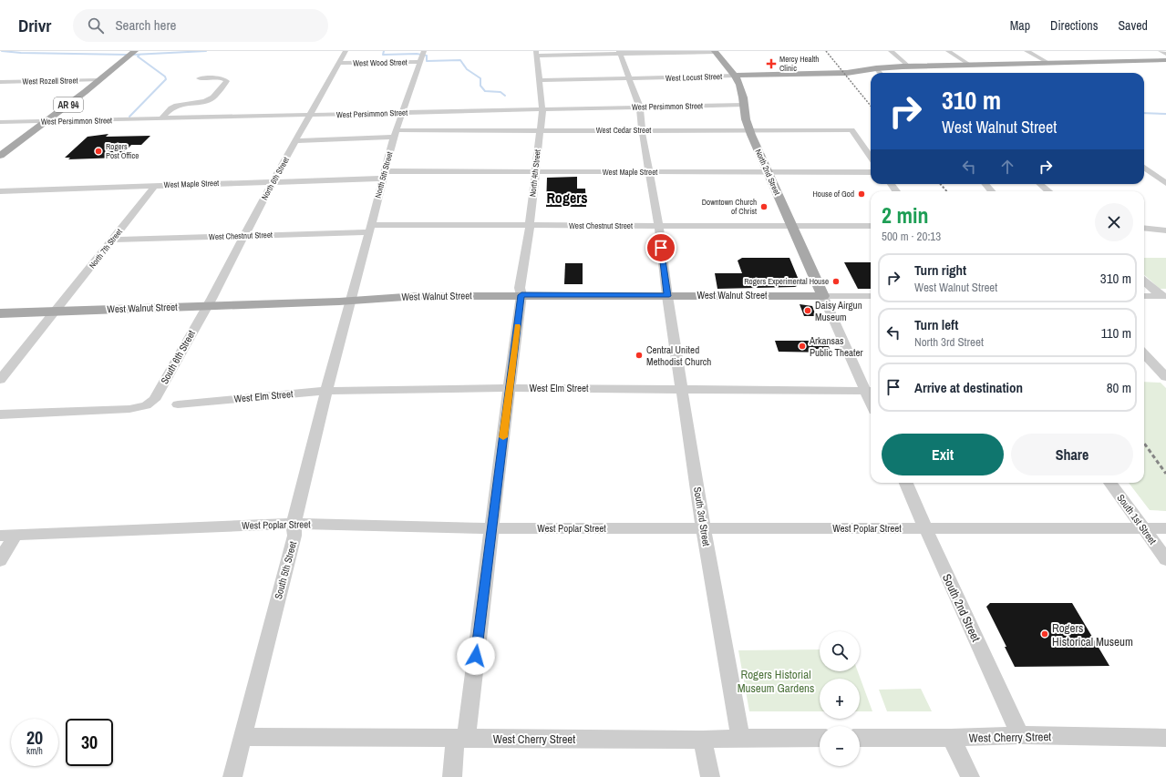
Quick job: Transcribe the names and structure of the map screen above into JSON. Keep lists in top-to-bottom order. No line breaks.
{"streets":{"main road":["West Locust Street","AR 94","North 2nd Street","West Walnut Street"],"street":["West Wood Street","West Rozell Street","West Persimmon Street","West Cedar Street","West Maple Street","North 4th Street","North 5th Street","North 6th Street","West Chestnut Street","North 7th Street","South 6th Street","West Elm Street","South 3rd Street","South 1st Street","West Poplar Street","South 5th Street","South 2nd Street","West Cherry Street"]},"crossings":[["West Wood Street","North 5th Street"],["West Wood Street","North 6th Street"],["West Locust Street","North 2nd Street"],["West Locust Street","North 4th Street"],["West Locust Street","South 3rd Street"],["West Rozell Street","AR 94"],["AR 94","West Persimmon Street"],["West Persimmon Street","North 2nd Street"],["West Persimmon Street","North 4th Street"],["West Persimmon Street","North 5th Street"],["West Persimmon Street","North 6th Street"],["West Persimmon Street","South 3rd Street"],["West Cedar Street","North 2nd Street"],["West Cedar Street","North 4th Street"],["West Cedar Street","North 5th Street"],["West Cedar Street","North 6th Street"],["West Cedar Street","South 3rd Street"],["West Maple Street","North 2nd Street"],["West Maple Street","North 4th Street"],["West Maple Street","North 5th Street"],["West Maple Street","North 6th Street"],["West Maple Street","North 7th Street"],["West Maple Street","South 3rd Street"],["North 2nd Street","West Chestnut Street"],["North 2nd Street","West Walnut Street"],["North 4th Street","West Chestnut Street"],["North 4th Street","West Walnut Street"],["North 4th Street","West Elm Street"],["North 4th Street","West Poplar Street"],["North 4th Street","West Cherry Street"],["North 5th Street","West Chestnut Street"],["North 5th Street","West Walnut Street"],["North 5th Street","South 5th Street"],["North 6th Street","West Chestnut Street"],["North 6th Street","West Walnut Street"],["North 6th Street","South 6th Street"],["West Chestnut Street","North 7th Street"],["West Chestnut Street","South 3rd Street"],["North 7th Street","West Walnut Street"],["West Walnut Street","South 6th Street"],["West Walnut Street","South 3rd Street"],["West Walnut Street","South 5th Street"],["West Elm Street","South 3rd Street"],["West Elm Street","South 5th Street"],["South 3rd Street","West Poplar Street"],["South 3rd Street","West Cherry Street"],["South 1st Street","West Poplar Street"],["West Poplar Street","South 5th Street"],["West Poplar Street","South 2nd Street"],["South 5th Street","West Cherry Street"],["South 2nd Street","West Cherry Street"]],"districts":["Rogers"],"parks":["Rogers Historial Museum Gardens"],"places":{"health":["Mercy Health Clinic"],"other":["Rogers Post Office","House of God","Downtown Church of Christ","Rogers Experimental House","Daisy Airgun Museum","Arkansas Public Theater","Central United Methodist Church","Rogers Historical Museum"]},"page":{"header":"Drivr","search":"Search here","nav":["Map","Directions","Saved"],"turn":["310 m","West Walnut Street"],"heading":["2 min","500 m · 20:13"],"list":[{"name":"Turn right","note":"West Walnut Street","value":"310 m"},{"name":"Turn left","note":"North 3rd Street","value":"110 m"},{"name":"Arrive at destination","value":"80 m"}],"buttons":["Exit","Share"],"map_buttons":["+","−"],"speed":"20 km/h","limit":"30"}}
